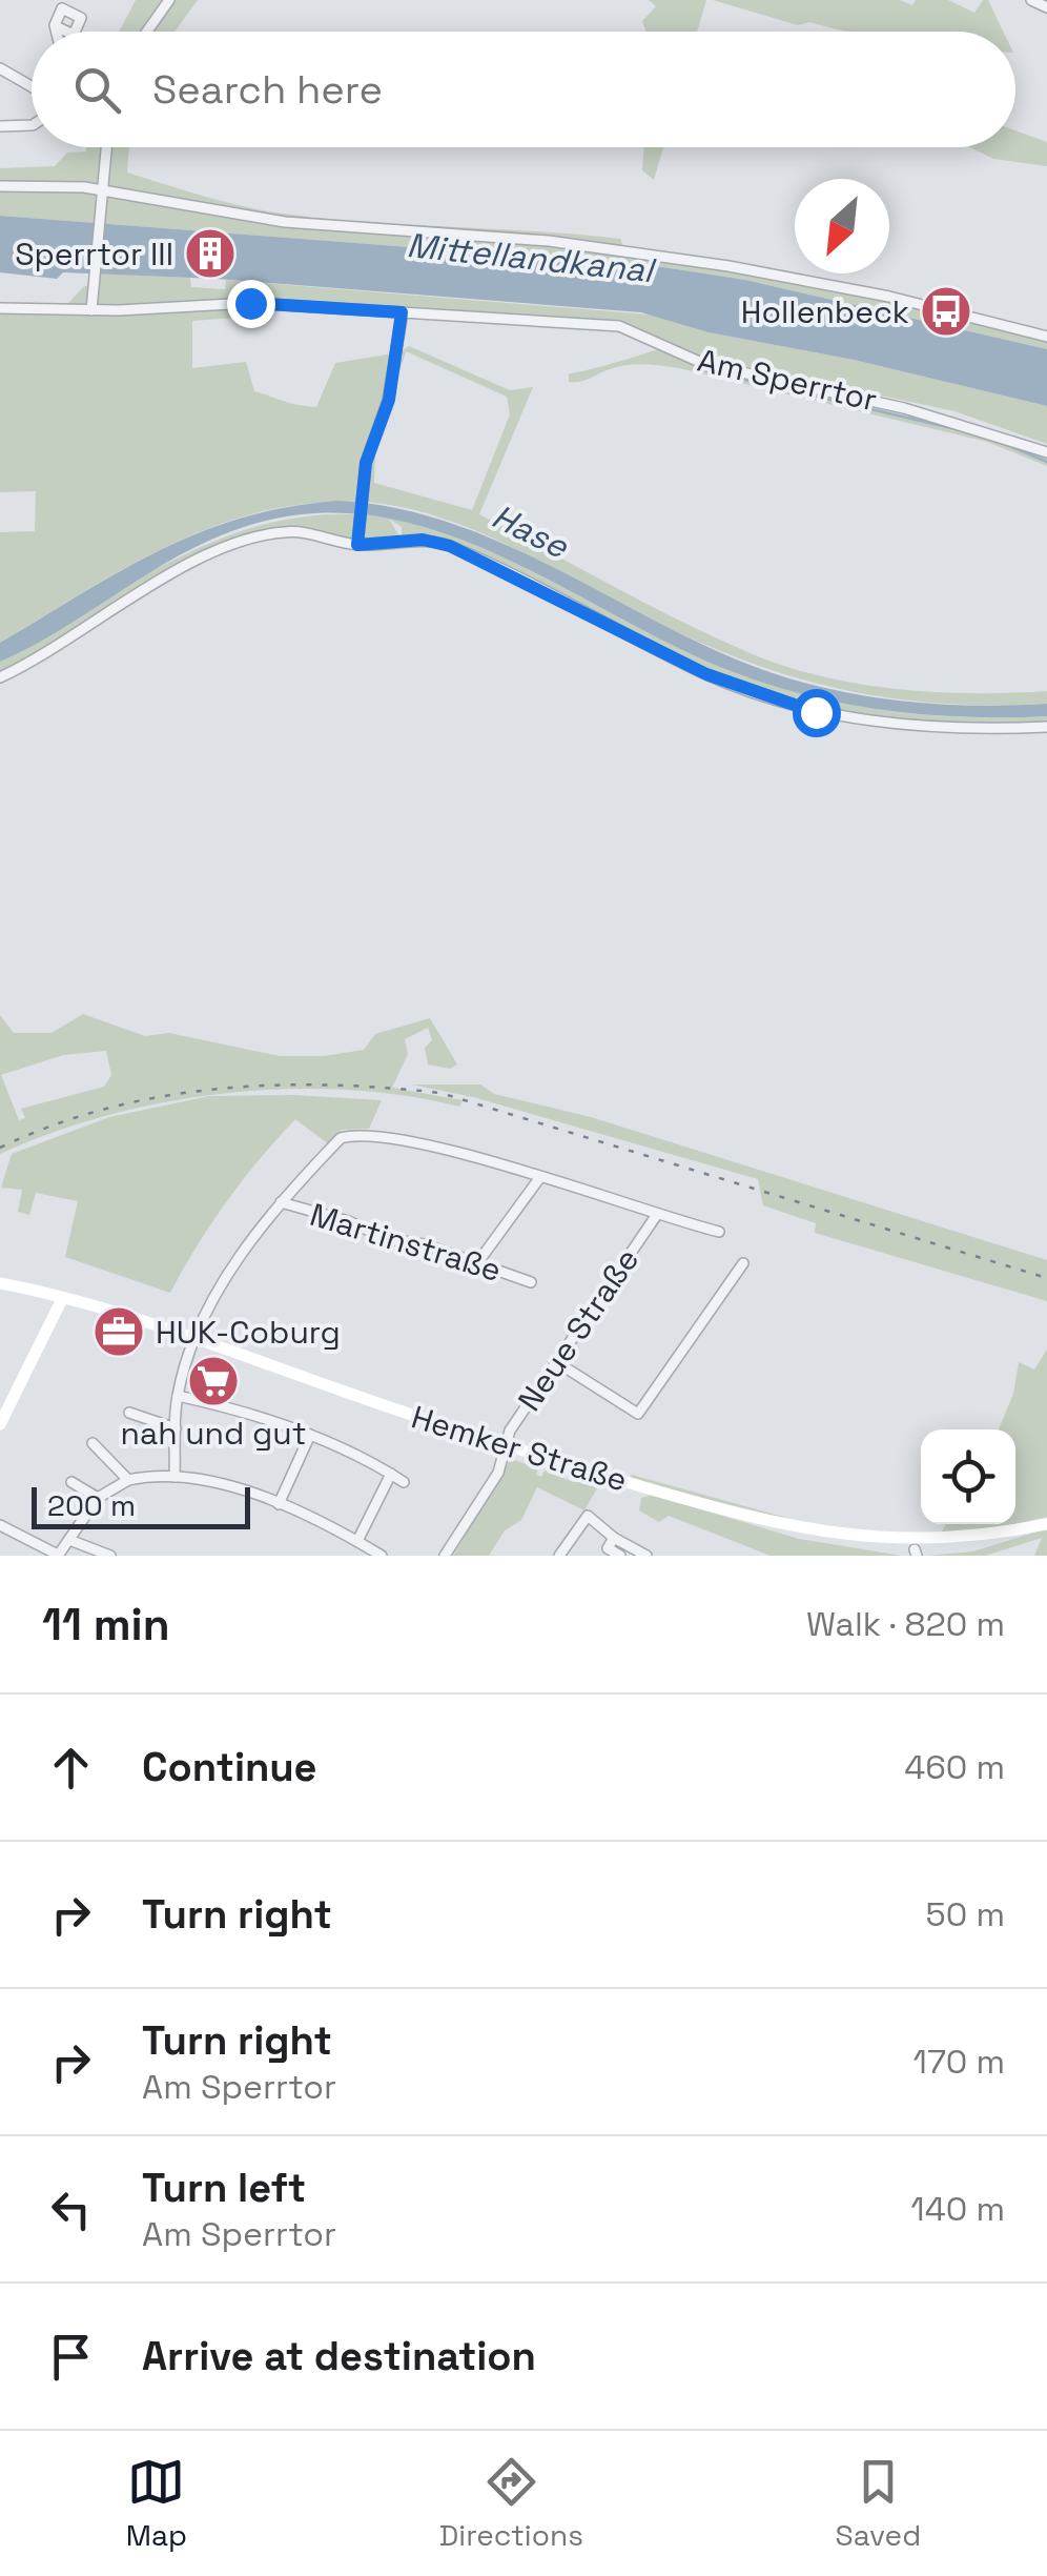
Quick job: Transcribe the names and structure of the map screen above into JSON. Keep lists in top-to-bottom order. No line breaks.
{"streets":{"main road":["Hemker Straße"],"street":["Am Sperrtor","Martinstraße","Neue Straße"]},"crossings":[["Neue Straße","Hemker Straße"]],"water":["Mittellandkanal","Hase"],"places":{"building":["Sperrtor III"],"bus stop":["Hollenbeck"],"office":["HUK-Coburg"],"supermarket":["nah und gut"]},"scale_bar":"200 m","north":"bottom left","page":{"search":"Search here","scale":"200 m","heading":["11 min","Walk · 820 m"],"list":[["Continue","460 m"],["Turn right","50 m"],["Turn right","Am Sperrtor","170 m"],["Turn left","Am Sperrtor","140 m"],"Arrive at destination"],"nav":["Map","Directions","Saved"]}}
